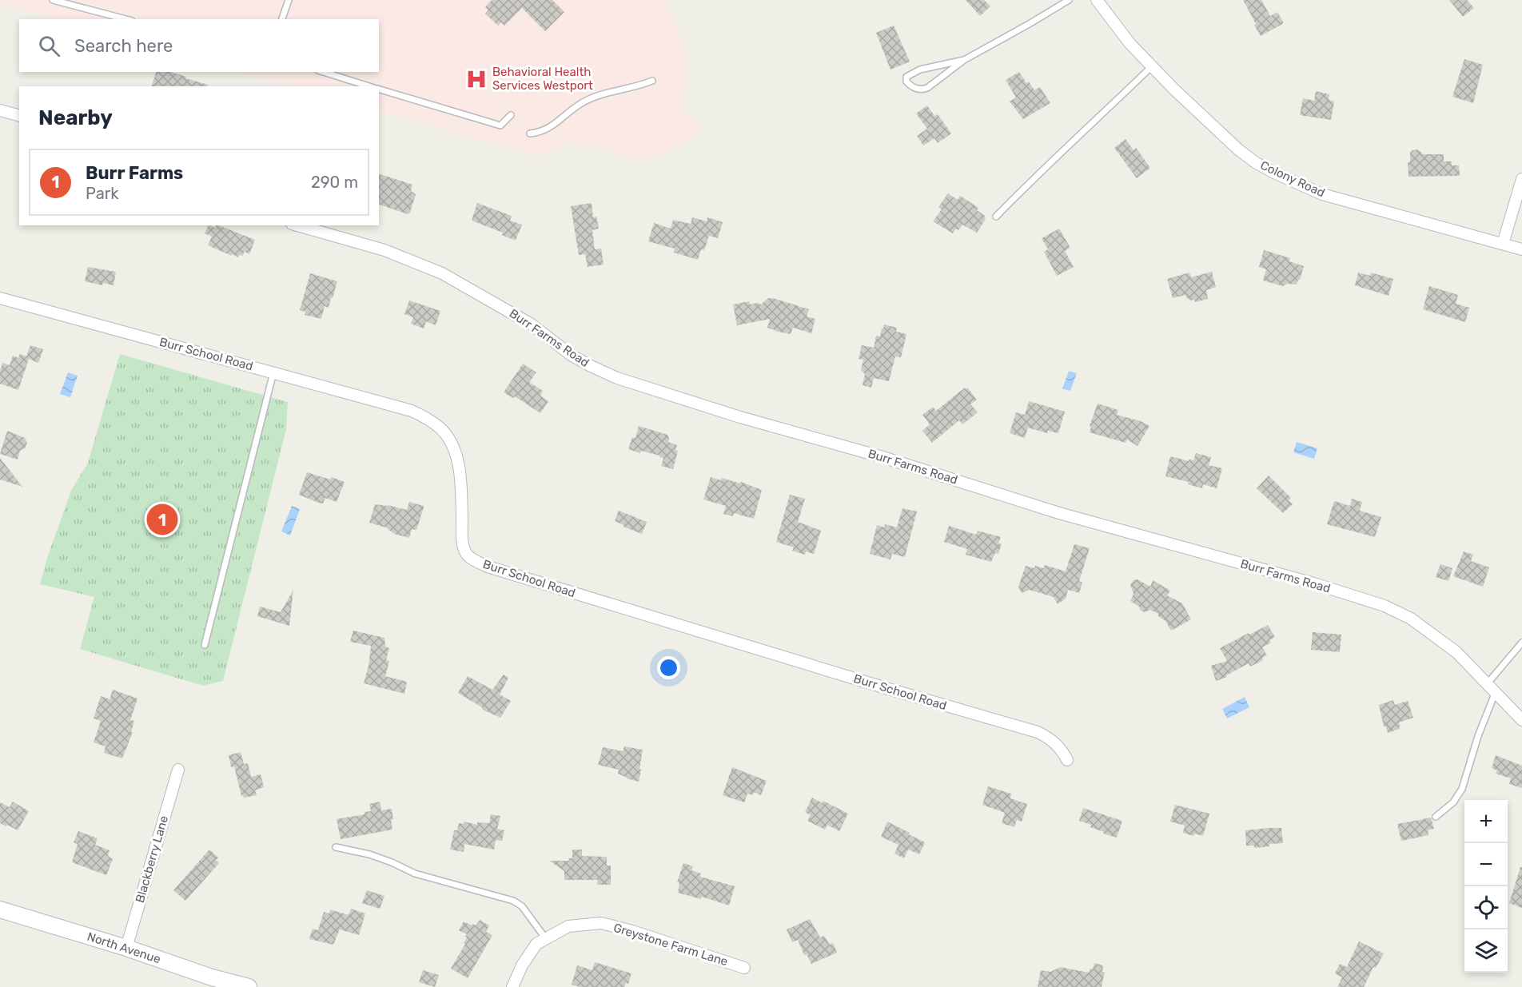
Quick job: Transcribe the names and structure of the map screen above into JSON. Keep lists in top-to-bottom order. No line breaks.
{"streets":{"street":["Colony Road","Burr Farms Road","Burr School Road","Blackberry Lane","Greystone Farm Lane","North Avenue"]},"crossings":[["Blackberry Lane","North Avenue"]],"places":{"hospital":["Behavioral Health Services Westport"]},"page":{"search":"Search here","heading":"Nearby","list":[{"mark":"1","name":"Burr Farms","note":"Park","value":"290 m"}],"pins":"1","map_buttons":["+","−"]}}
